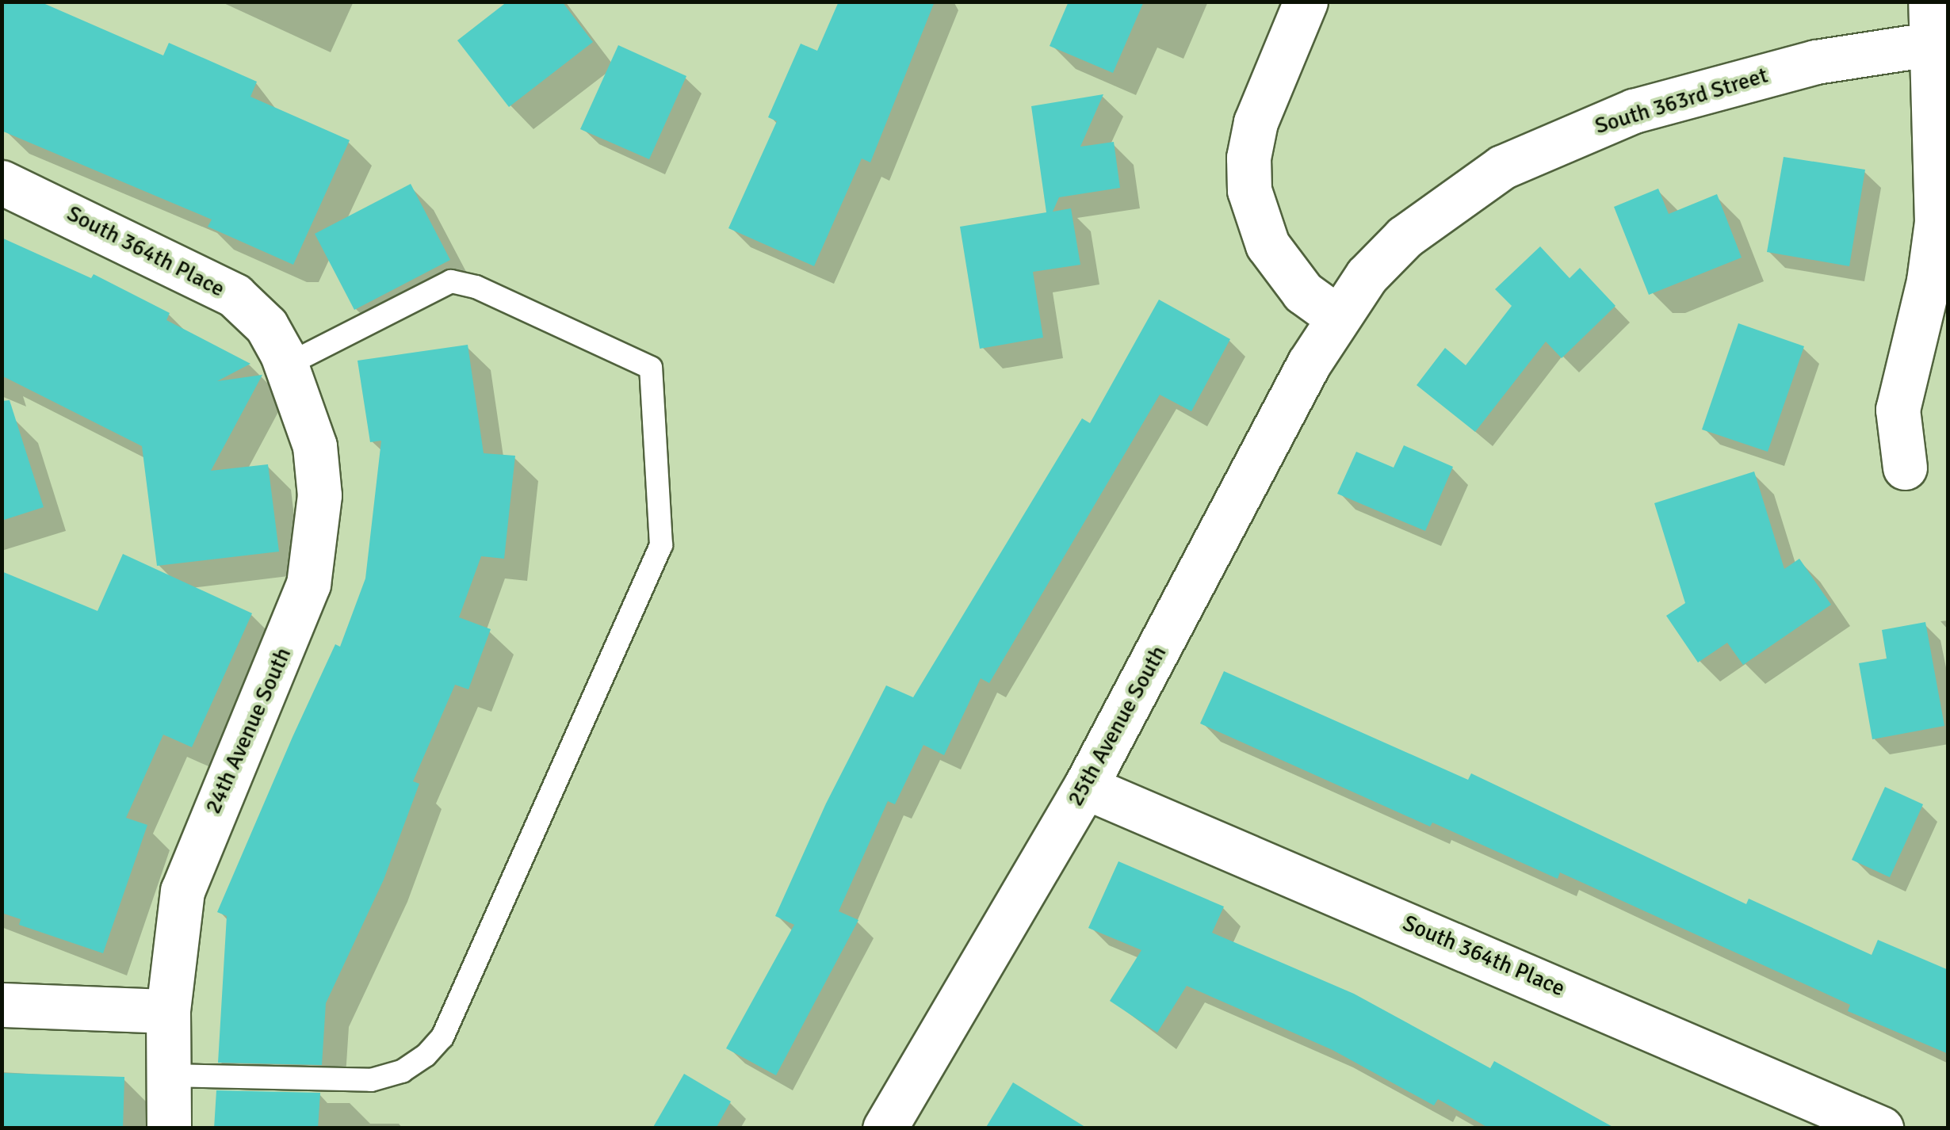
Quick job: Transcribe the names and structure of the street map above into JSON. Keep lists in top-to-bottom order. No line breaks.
{"streets":{"street":["South 363rd Street","South 364th Place","25th Avenue South","24th Avenue South"]},"crossings":[["South 363rd Street","25th Avenue South"],["South 364th Place","25th Avenue South"],["South 364th Place","24th Avenue South"]]}
